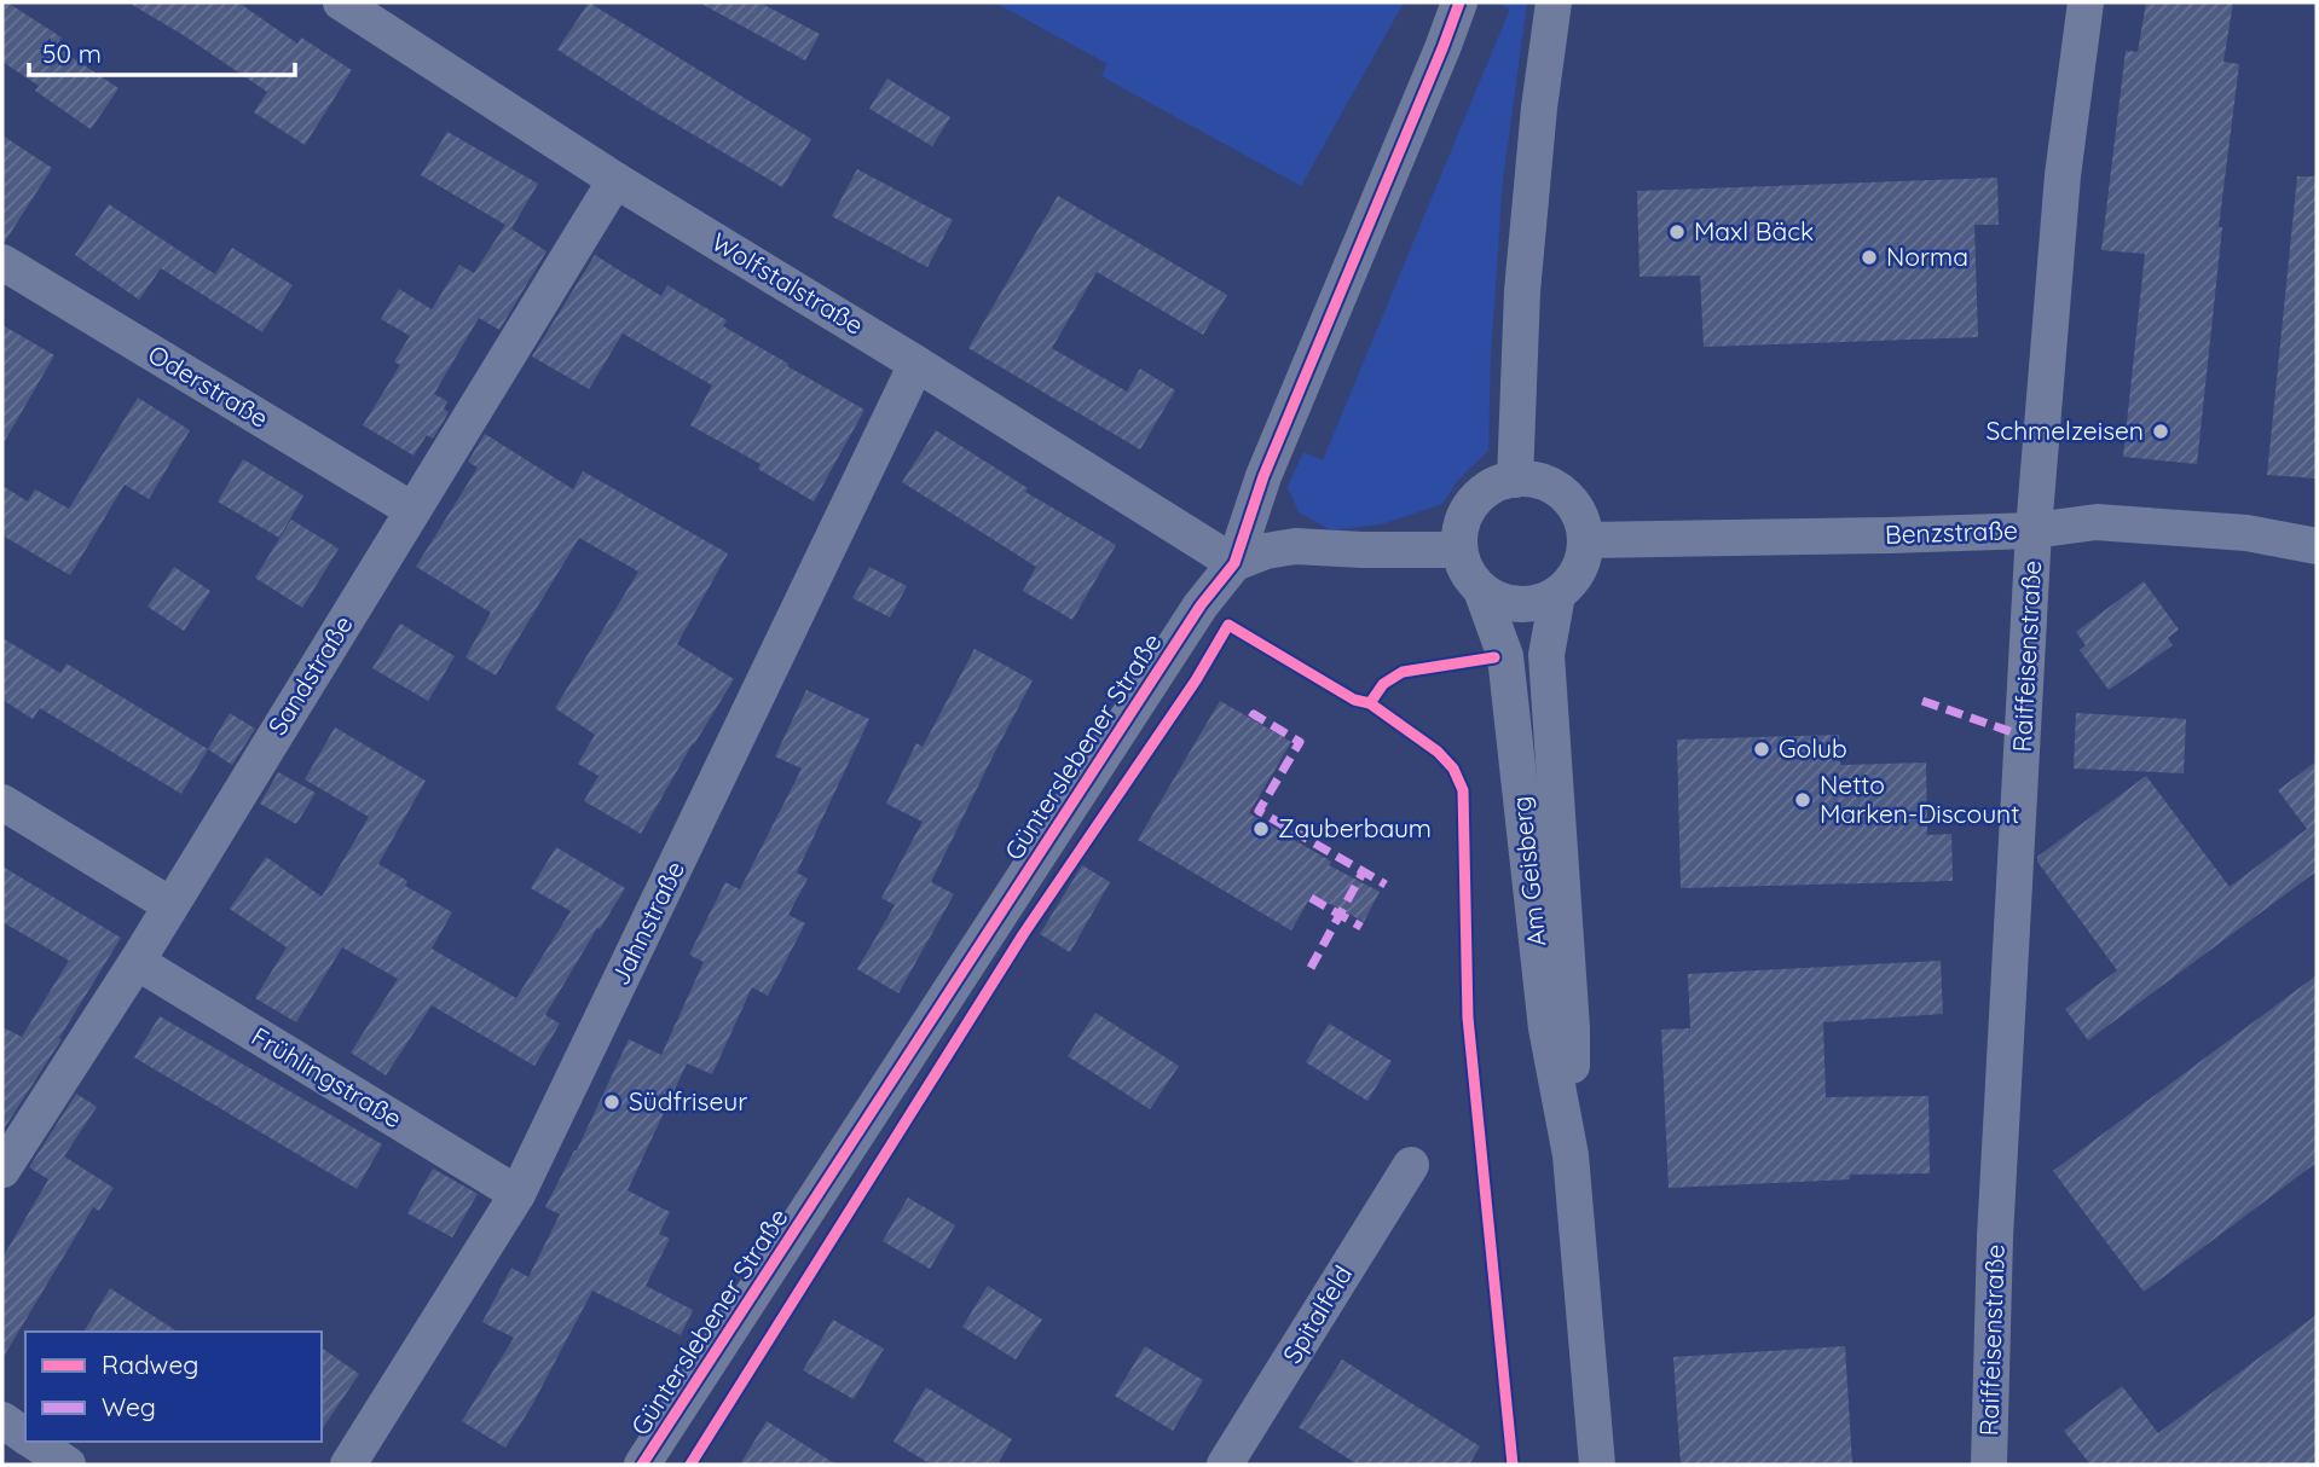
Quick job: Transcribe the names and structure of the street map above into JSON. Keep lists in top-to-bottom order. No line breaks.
{"streets":{"street":["Wolfstalstraße","Oderstraße","Benzstraße","Raiffeisenstraße","Sandstraße","Günterslebener Straße","Am Geisberg","Jahnstraße","Frühlingstraße","Spitalfeld"]},"crossings":[["Wolfstalstraße","Sandstraße"],["Wolfstalstraße","Günterslebener Straße"],["Wolfstalstraße","Jahnstraße"],["Oderstraße","Sandstraße"],["Benzstraße","Raiffeisenstraße"],["Benzstraße","Am Geisberg"],["Sandstraße","Frühlingstraße"],["Jahnstraße","Frühlingstraße"]],"places":["Maxl Bäck","Norma","Schmelzeisen","Golub","Netto Marken-Discount","Zauberbaum","Südfriseur"],"legend":["Radweg","Weg"],"scale_bar":"50 m"}
